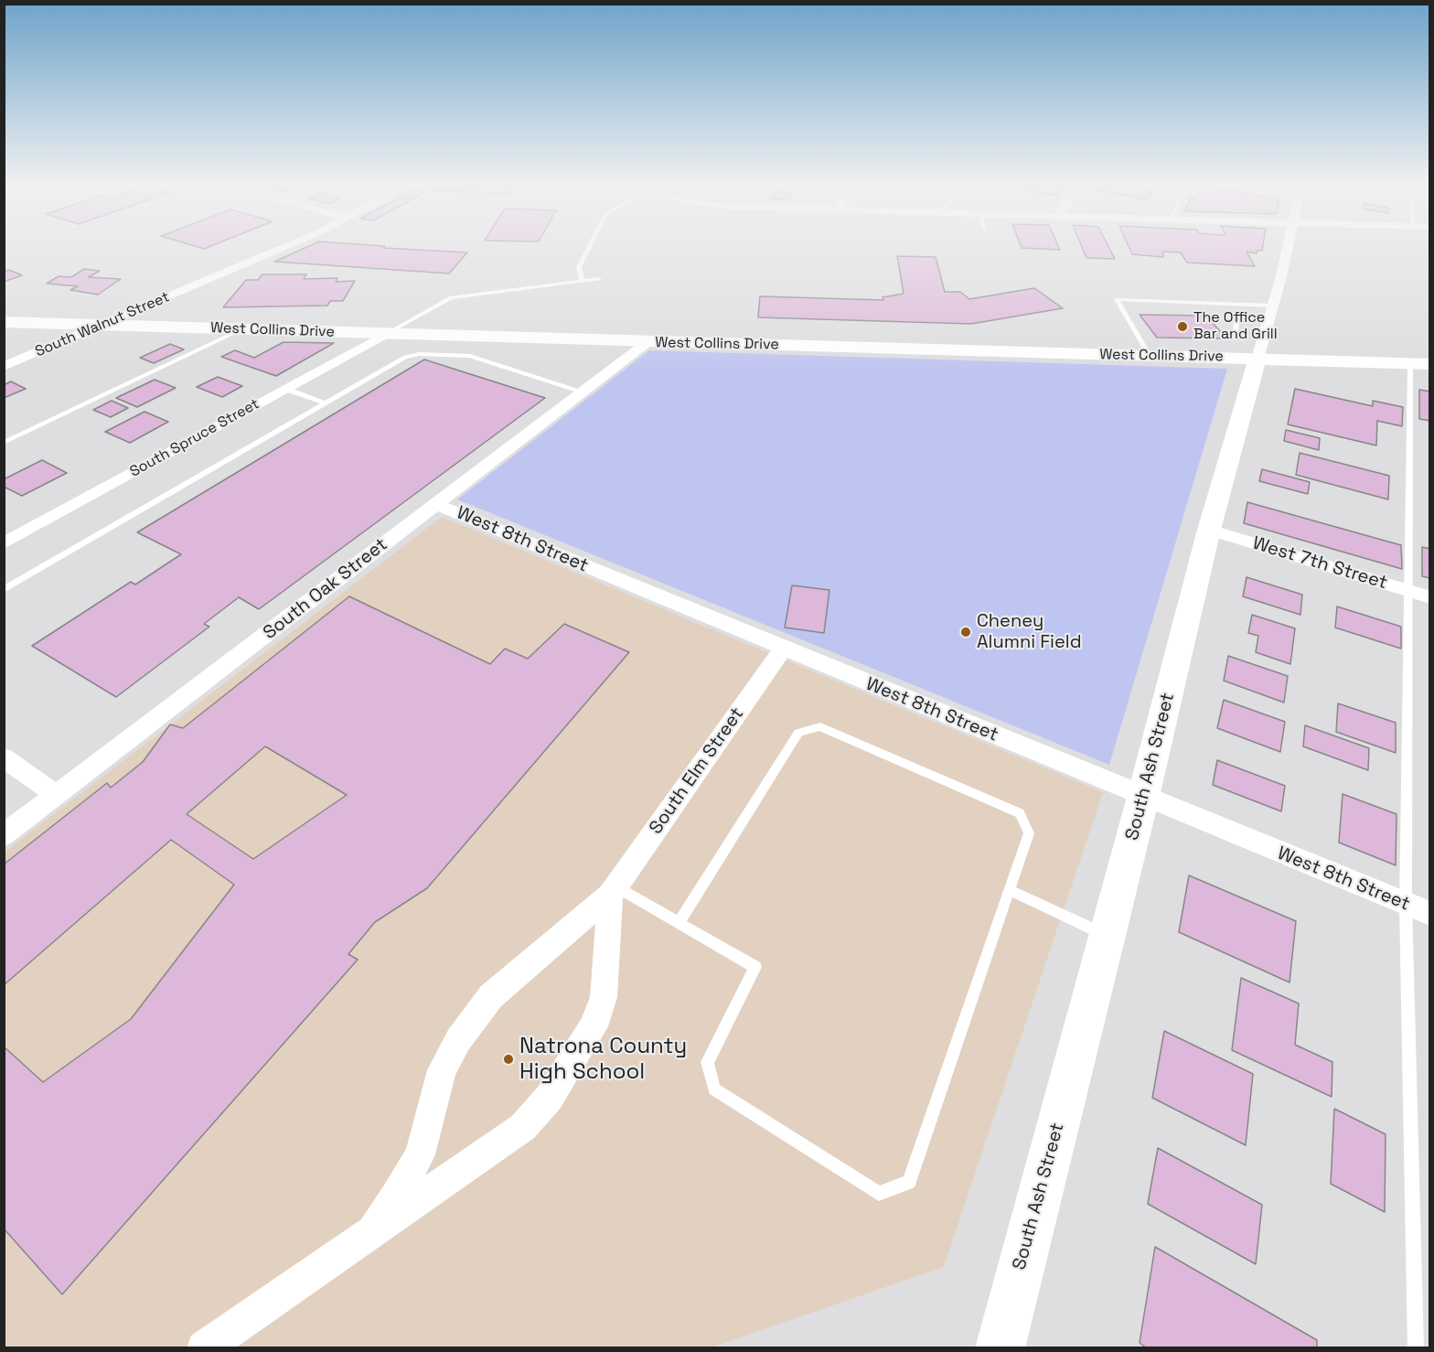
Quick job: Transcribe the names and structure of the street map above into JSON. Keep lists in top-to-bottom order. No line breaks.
{"streets":{"main road":["West Collins Drive","South Ash Street"],"street":["South Walnut Street","South Spruce Street","West 8th Street","West 7th Street","South Oak Street","South Elm Street"]},"crossings":[["South Walnut Street","West Collins Drive"],["West Collins Drive","South Spruce Street"],["West Collins Drive","South Oak Street"],["West Collins Drive","South Ash Street"],["West 8th Street","South Oak Street"],["West 8th Street","South Ash Street"],["West 8th Street","South Elm Street"],["West 7th Street","South Ash Street"]],"places":["The Office Bar and Grill","Cheney Alumni Field","Natrona County High School"]}
